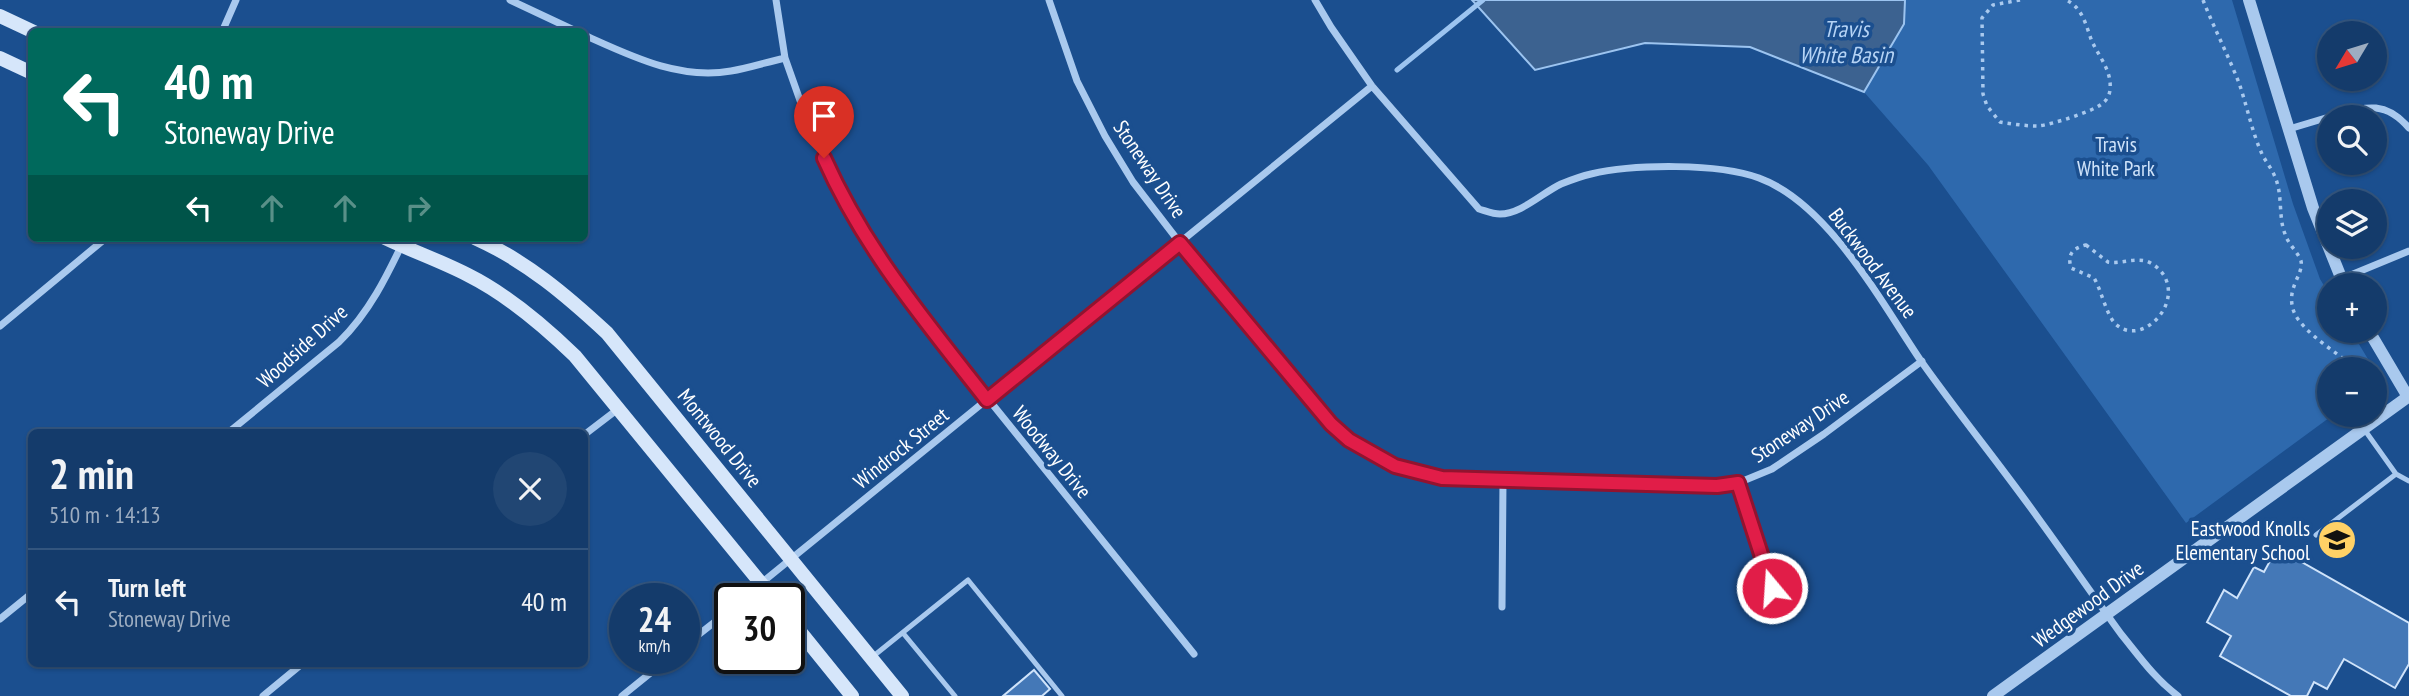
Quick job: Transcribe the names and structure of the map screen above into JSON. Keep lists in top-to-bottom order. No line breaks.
{"streets":{"main road":["Montwood Drive"],"street":["Stoneway Drive","Buckwood Avenue","Woodside Drive","Windrock Street","Woodway Drive","Wedgewood Drive"]},"crossings":[["Stoneway Drive","Buckwood Avenue"],["Stoneway Drive","Windrock Street"],["Buckwood Avenue","Windrock Street"],["Buckwood Avenue","Wedgewood Drive"],["Montwood Drive","Windrock Street"],["Windrock Street","Woodway Drive"]],"water":["Travis White Basin"],"parks":["Travis White Park"],"places":{"school or university":["Eastwood Knolls Elementary School"]},"north":"bottom left","page":{"map_buttons":["+","−"],"turn":["40 m","Stoneway Drive"],"heading":["2 min","510 m · 14:13"],"list":[{"name":"Turn left","note":"Stoneway Drive","value":"40 m"}],"speed":"24 km/h","limit":"30"}}
